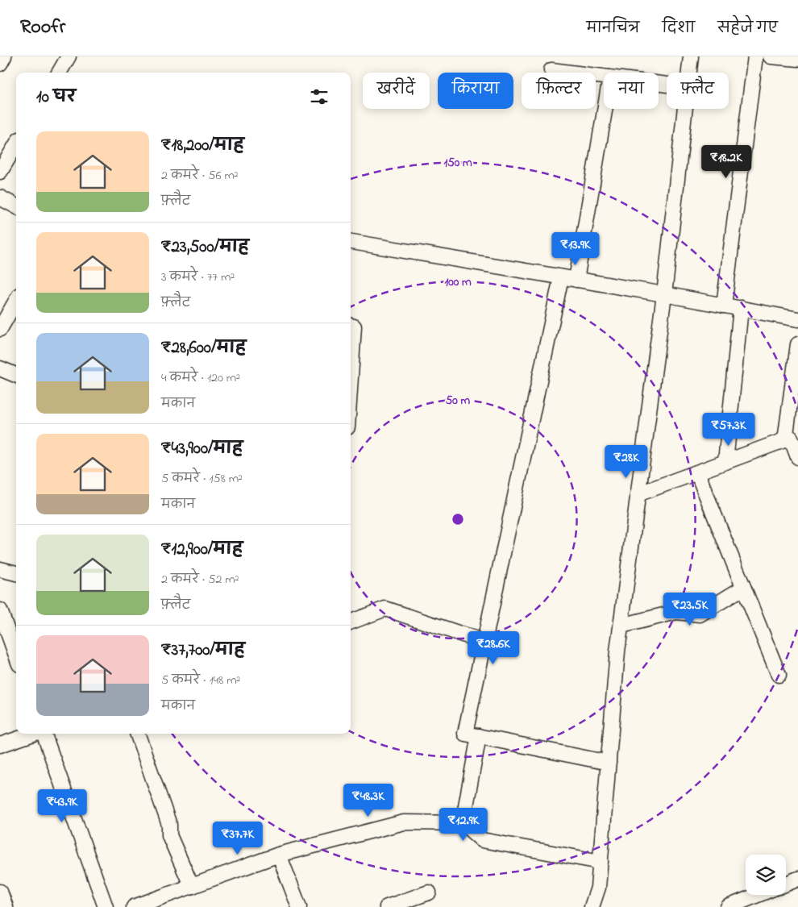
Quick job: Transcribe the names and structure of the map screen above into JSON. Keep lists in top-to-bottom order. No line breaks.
{"page":{"header":"Roofr","nav":["मानचित्र","दिशा","सहेजे गए"],"chip":["खरीदें","किराया","फ़िल्टर","नया","फ़्लैट"],"heading":"10 घर","list":[{"name":"₹18,200/माह","note":"2 कमरे · 56 m² · फ़्लैट"},{"name":"₹23,500/माह","note":"3 कमरे · 77 m² · फ़्लैट"},{"name":"₹28,600/माह","note":"4 कमरे · 120 m² · मकान"},{"name":"₹43,900/माह","note":"5 कमरे · 158 m² · मकान"},{"name":"₹12,900/माह","note":"2 कमरे · 52 m² · फ़्लैट"},{"name":"₹37,700/माह","note":"5 कमरे · 148 m² · मकान"}],"price":["₹18.2K","₹13.9K","₹57.3K","₹28K","₹23.5K","₹28.6K","₹48.3K","₹43.9K","₹12.9K","₹37.7K"]},"rings":["150 m","100 m","50 m"]}
